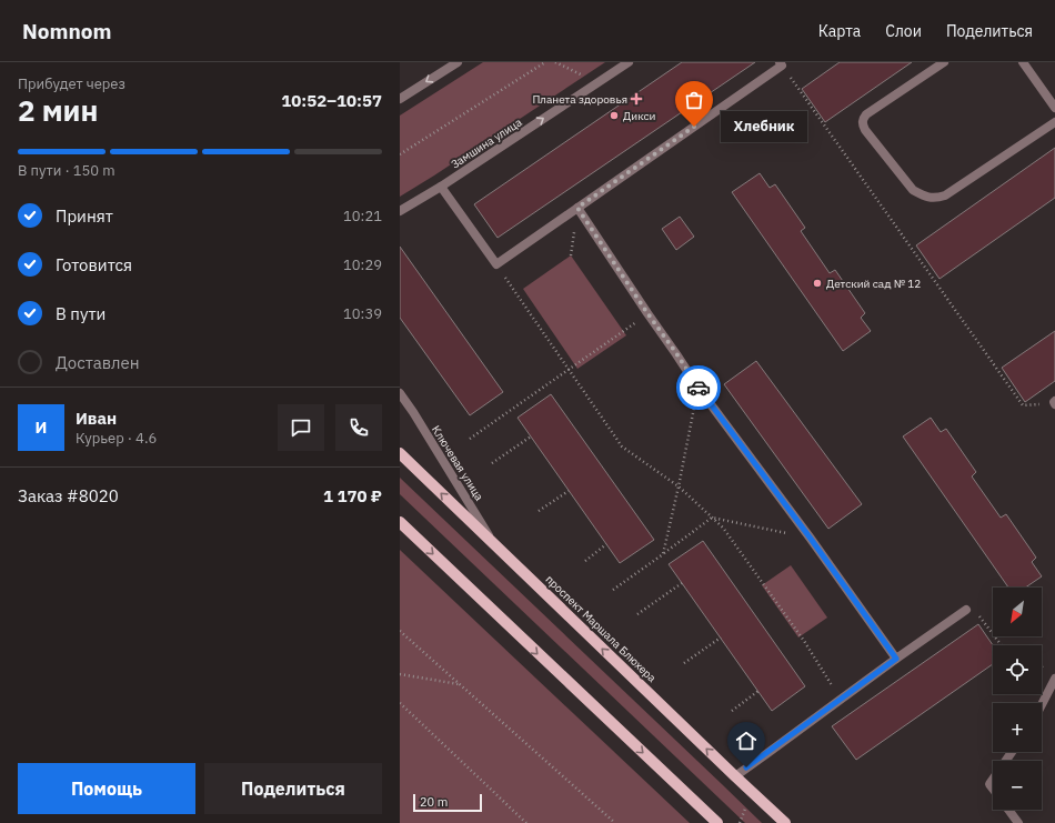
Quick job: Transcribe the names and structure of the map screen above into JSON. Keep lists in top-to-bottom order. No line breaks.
{"streets":{"main road":["проспект Маршала Блюхера"],"street":["Замшина улица","Ключевая улица"]},"crossings":[["Ключевая улица","проспект Маршала Блюхера"]],"one_way":["Замшина улица"],"places":{"health":["Планета здоровья"],"other":["Дикси","Хлебник","Детский сад № 12"]},"scale_bar":"20 m","north":"bottom left","page":{"header":"Nomnom","nav":["Карта","Слои","Поделиться"],"heading":["2 мин","Прибудет через","10:52–10:57"],"panel":["Иван","Курьер · 4.6","Заказ #8020","1 170 ₽"],"bubble":"Хлебник","bar":"В пути · 150 m","list":[["Принят","10:21"],["Готовится","10:29"],["В пути","10:39"],"Доставлен"],"round":"И","map_buttons":["+","−"],"buttons":["Помощь","Поделиться"],"scale":"20 m"}}
